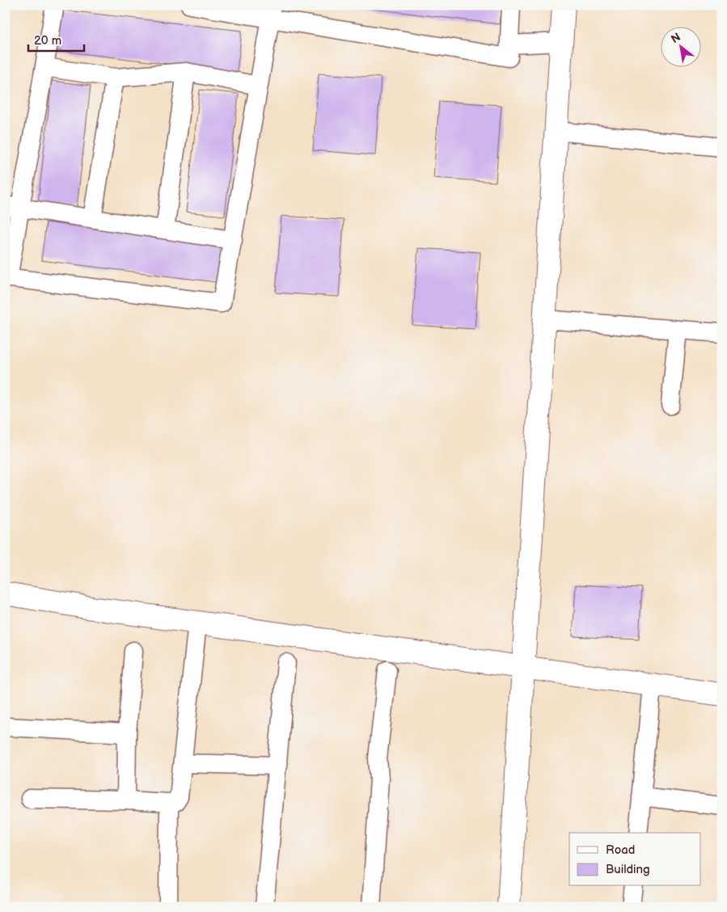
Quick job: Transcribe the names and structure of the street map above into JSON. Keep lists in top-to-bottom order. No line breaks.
{"legend":["Road","Building"],"scale_bar":"20 m","north":"top left"}
